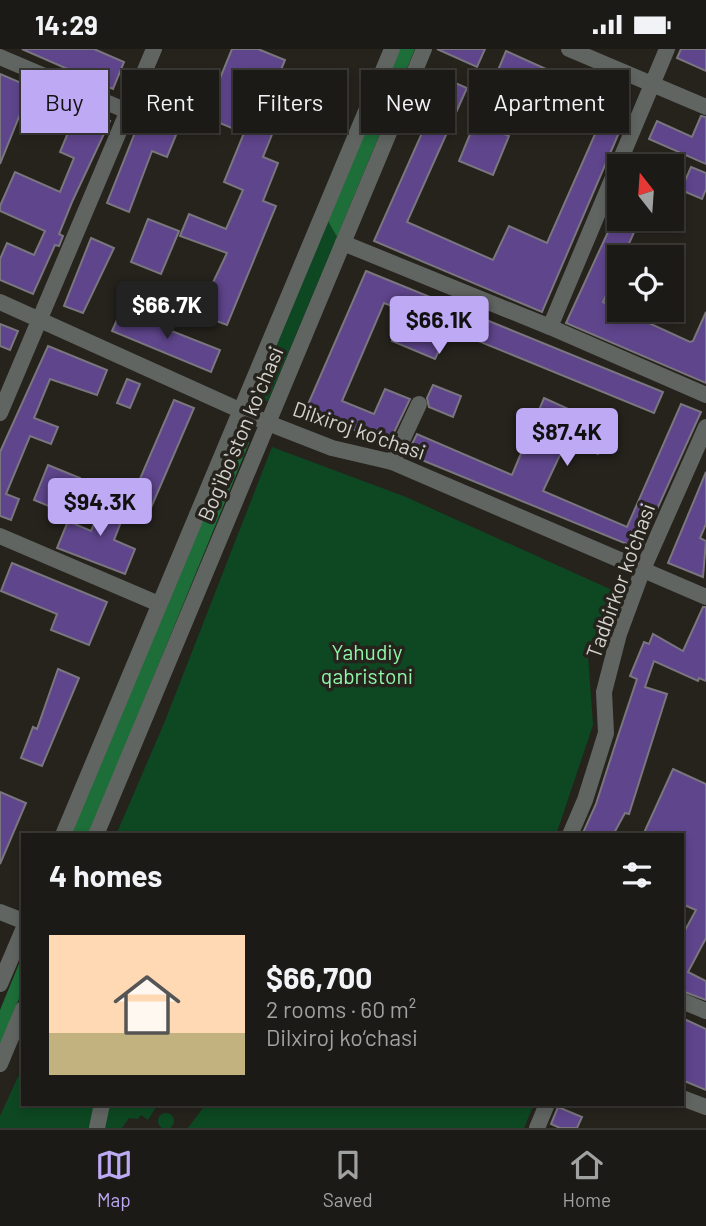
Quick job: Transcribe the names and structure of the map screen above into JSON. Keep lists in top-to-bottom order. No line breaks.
{"streets":{"street":["Dilxiroj ko‘chasi","Bogʻiboʻston koʻchasi","Tadbirkor ko'chasi"]},"crossings":[["Dilxiroj ko‘chasi","Bogʻiboʻston koʻchasi"],["Dilxiroj ko‘chasi","Tadbirkor ko'chasi"]],"parks":["Yahudiy qabristoni"],"north":"top","page":{"status":"14:29","chip":["Buy","Rent","Filters","New","Apartment"],"price":["$66.7K","$66.1K","$87.4K","$94.3K"],"heading":"4 homes","list":[{"name":"$66,700","note":"2 rooms · 60 m² · Dilxiroj ko‘chasi"}],"tabs":["Map","Saved","Home"]}}
